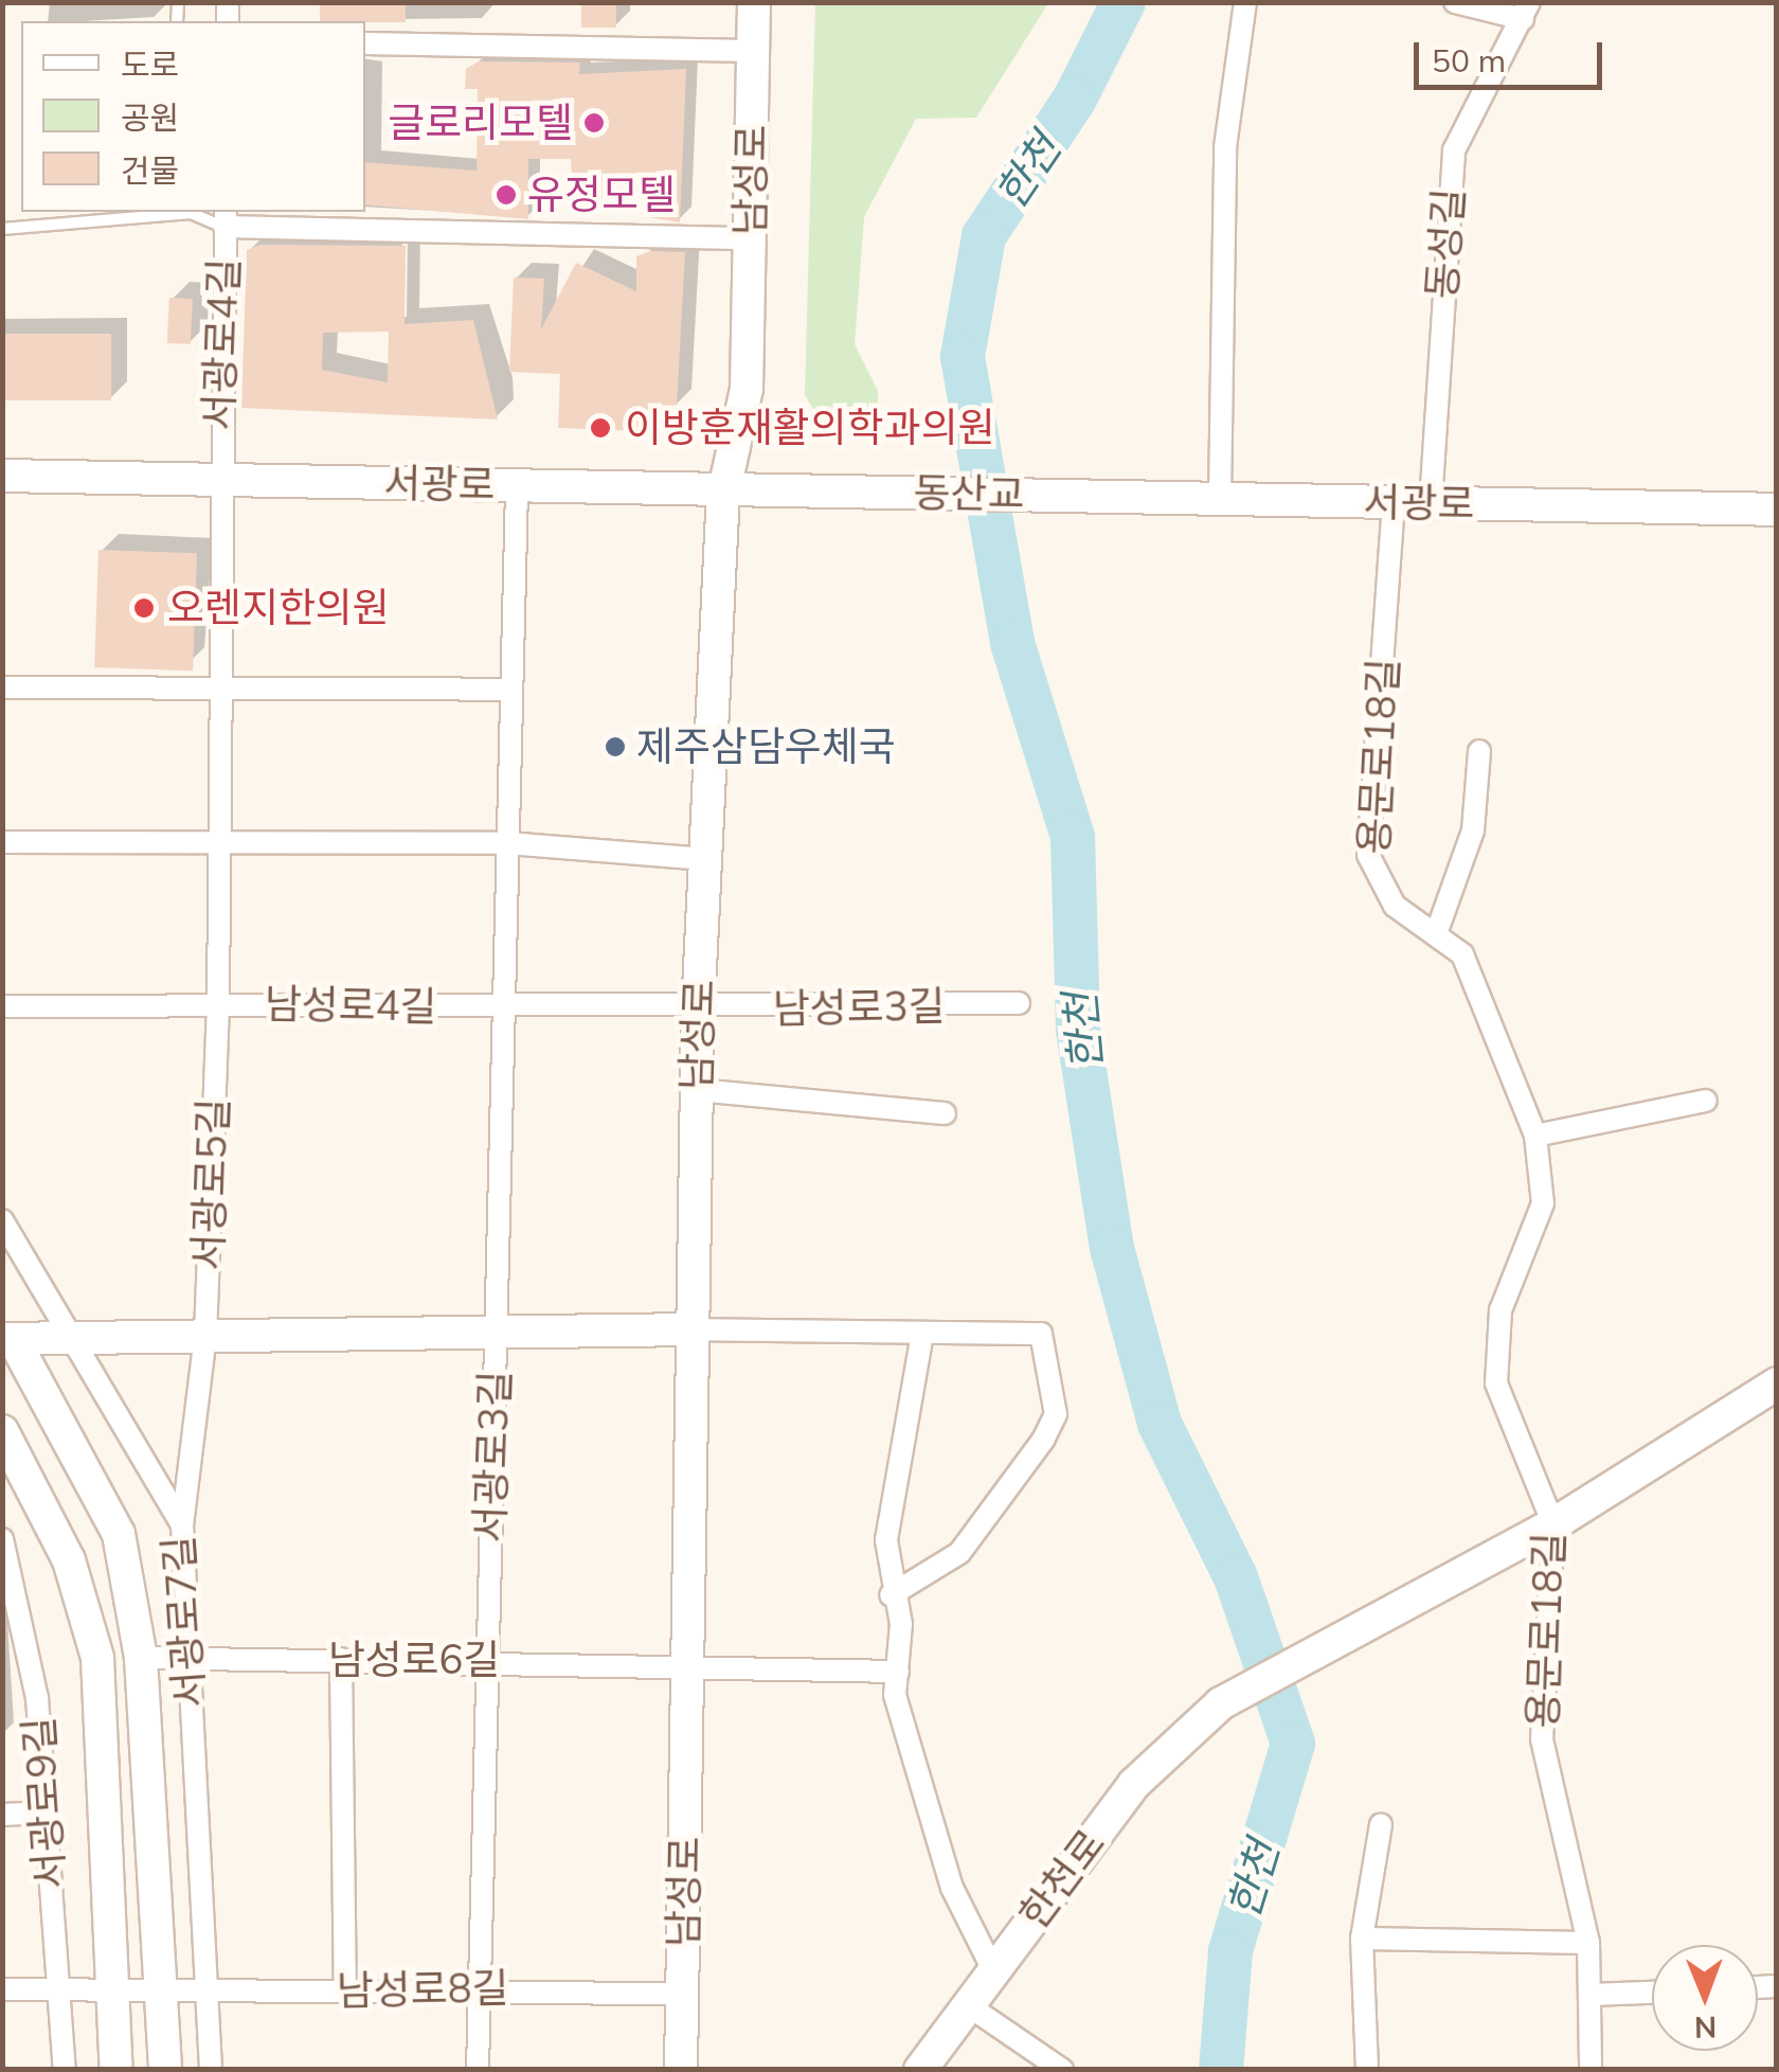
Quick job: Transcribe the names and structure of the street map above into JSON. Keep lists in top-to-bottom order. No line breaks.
{"streets":{"main road":["남성로","서광로","동산교","한천로"],"street":["동성길","서광로4길","용문로18길","남성로4길","남성로3길","서광로5길","서광로3길","서광로7길","남성로6길","서광로9길","남성로8길"]},"crossings":[["남성로","서광로"],["남성로","남성로4길"],["남성로","남성로3길"],["남성로","남성로6길"],["남성로","남성로8길"],["동성길","서광로"],["서광로4길","서광로"],["서광로4길","서광로5길"],["서광로","동산교"],["서광로","용문로18길"],["서광로","서광로5길"],["서광로","서광로3길"],["용문로18길","한천로"],["남성로4길","남성로3길"],["남성로4길","서광로5길"],["남성로4길","서광로3길"],["서광로5길","서광로7길"],["서광로3길","남성로6길"],["서광로3길","남성로8길"],["서광로7길","남성로6길"],["서광로7길","남성로8길"],["서광로9길","남성로8길"]],"water":["한천"],"places":["글로리모텔","유정모텔","이방훈재활의학과의원","오렌지한의원","제주삼담우체국"],"legend":["도로","공원","건물"],"scale_bar":"50 m","north":"bottom"}
